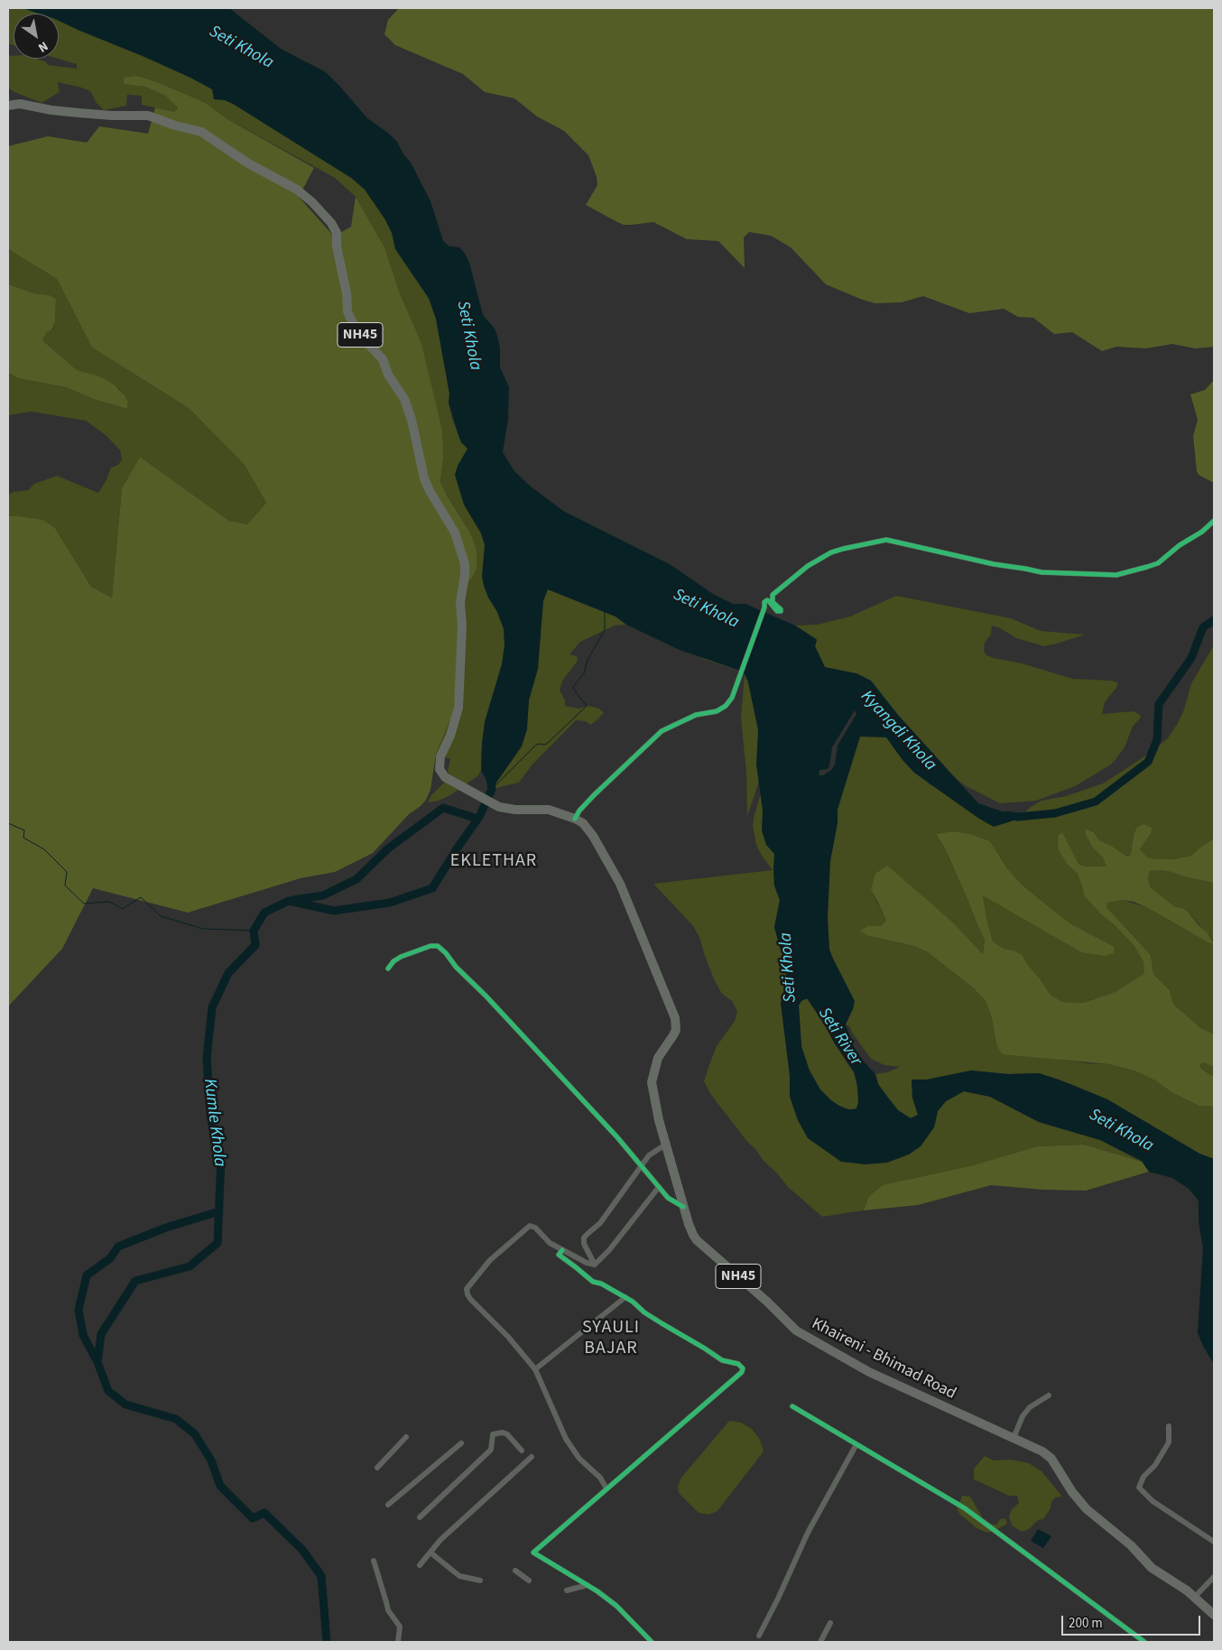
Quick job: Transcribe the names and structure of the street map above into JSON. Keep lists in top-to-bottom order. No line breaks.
{"streets":{"main road":["NH45","Khaireni - Bhimad Road"]},"districts":["EKLETHAR","SYAULI BAJAR"],"water":["Seti Khola","Kyangdi Khola","Seti River","Kumle Khola"],"scale_bar":"200 m","north":"bottom right"}
